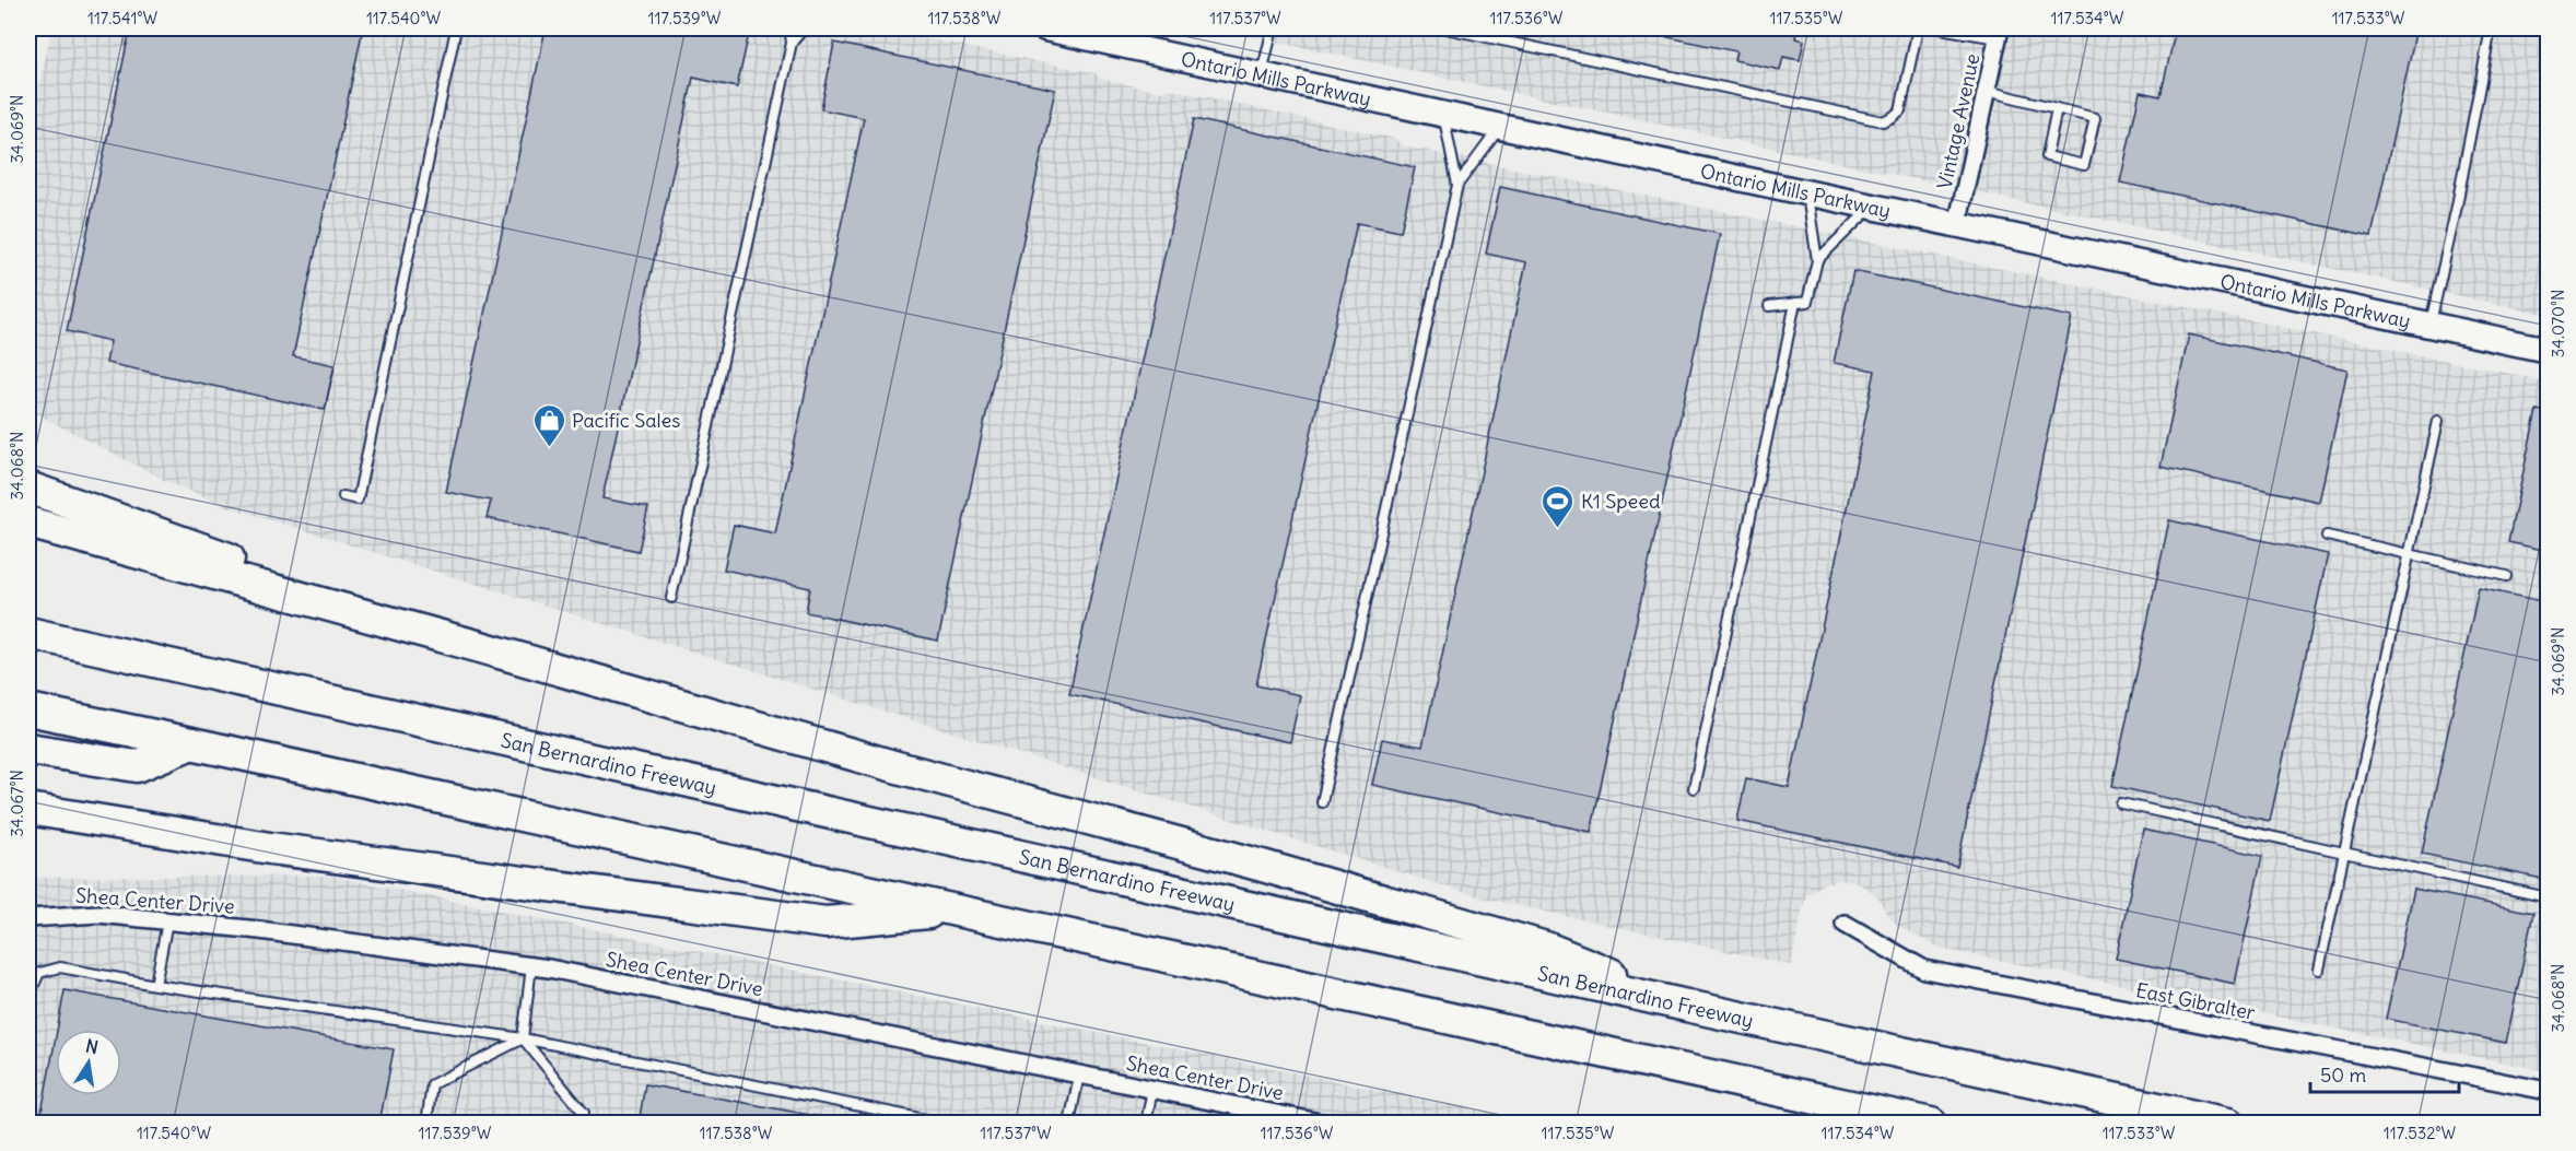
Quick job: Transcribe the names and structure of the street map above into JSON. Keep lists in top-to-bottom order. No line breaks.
{"streets":{"highway":["San Bernardino Freeway"],"main road":["Ontario Mills Parkway"],"street":["Vintage Avenue","Shea Center Drive","East Gibralter"]},"crossings":[["Ontario Mills Parkway","Vintage Avenue"]],"places":{"shop":["Pacific Sales"],"sports":["K1 Speed"]},"scale_bar":"50 m","north":"top","coordinates":["117.541°W","117.540°W","117.539°W","117.538°W","117.537°W","117.536°W","117.535°W","117.534°W","117.533°W","34.069°N","34.070°N","34.068°N","34.067°N","117.532°W"]}
